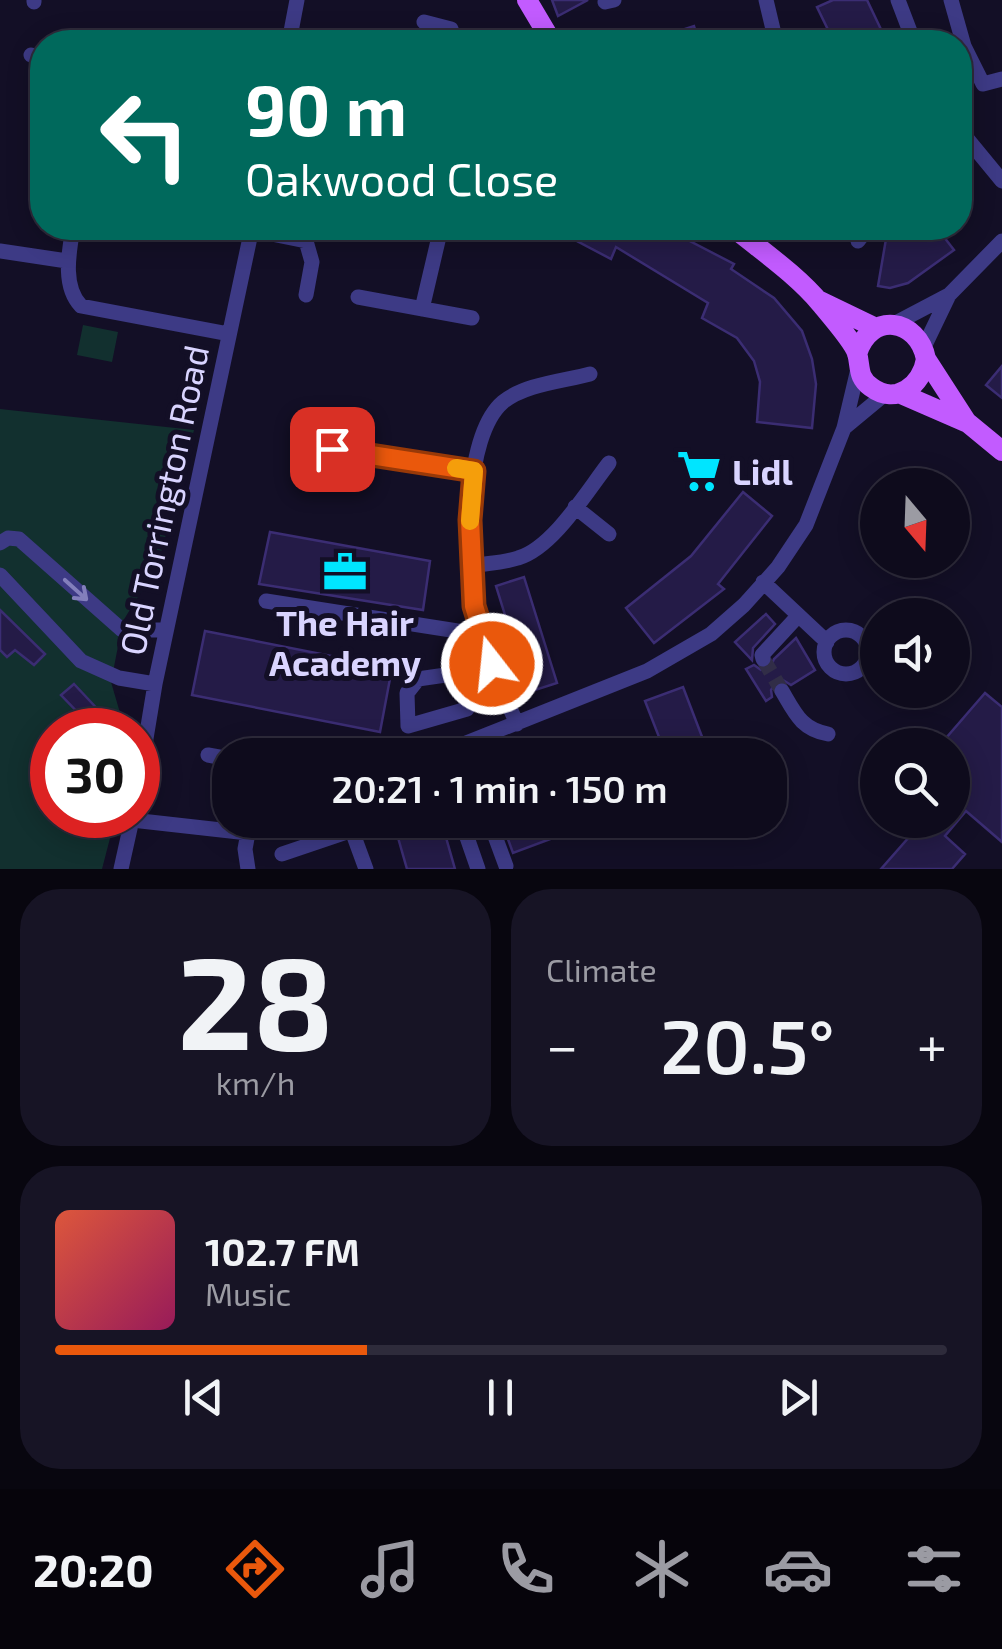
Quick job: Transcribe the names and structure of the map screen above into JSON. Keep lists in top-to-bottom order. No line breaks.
{"streets":{"street":["Old Torrington Road"]},"places":{"supermarket":["Lidl"],"office":["The Hair Academy"]},"north":"bottom","page":{"turn":["90 m","Oakwood Close"],"limit":"30","trip":"20:21 · 1 min · 150 m","tile":[["28","km/h"],"Climate"],"heat":["−","20.5°","+"],"song":["102.7 FM","Music"],"tabs":"20:20"}}
